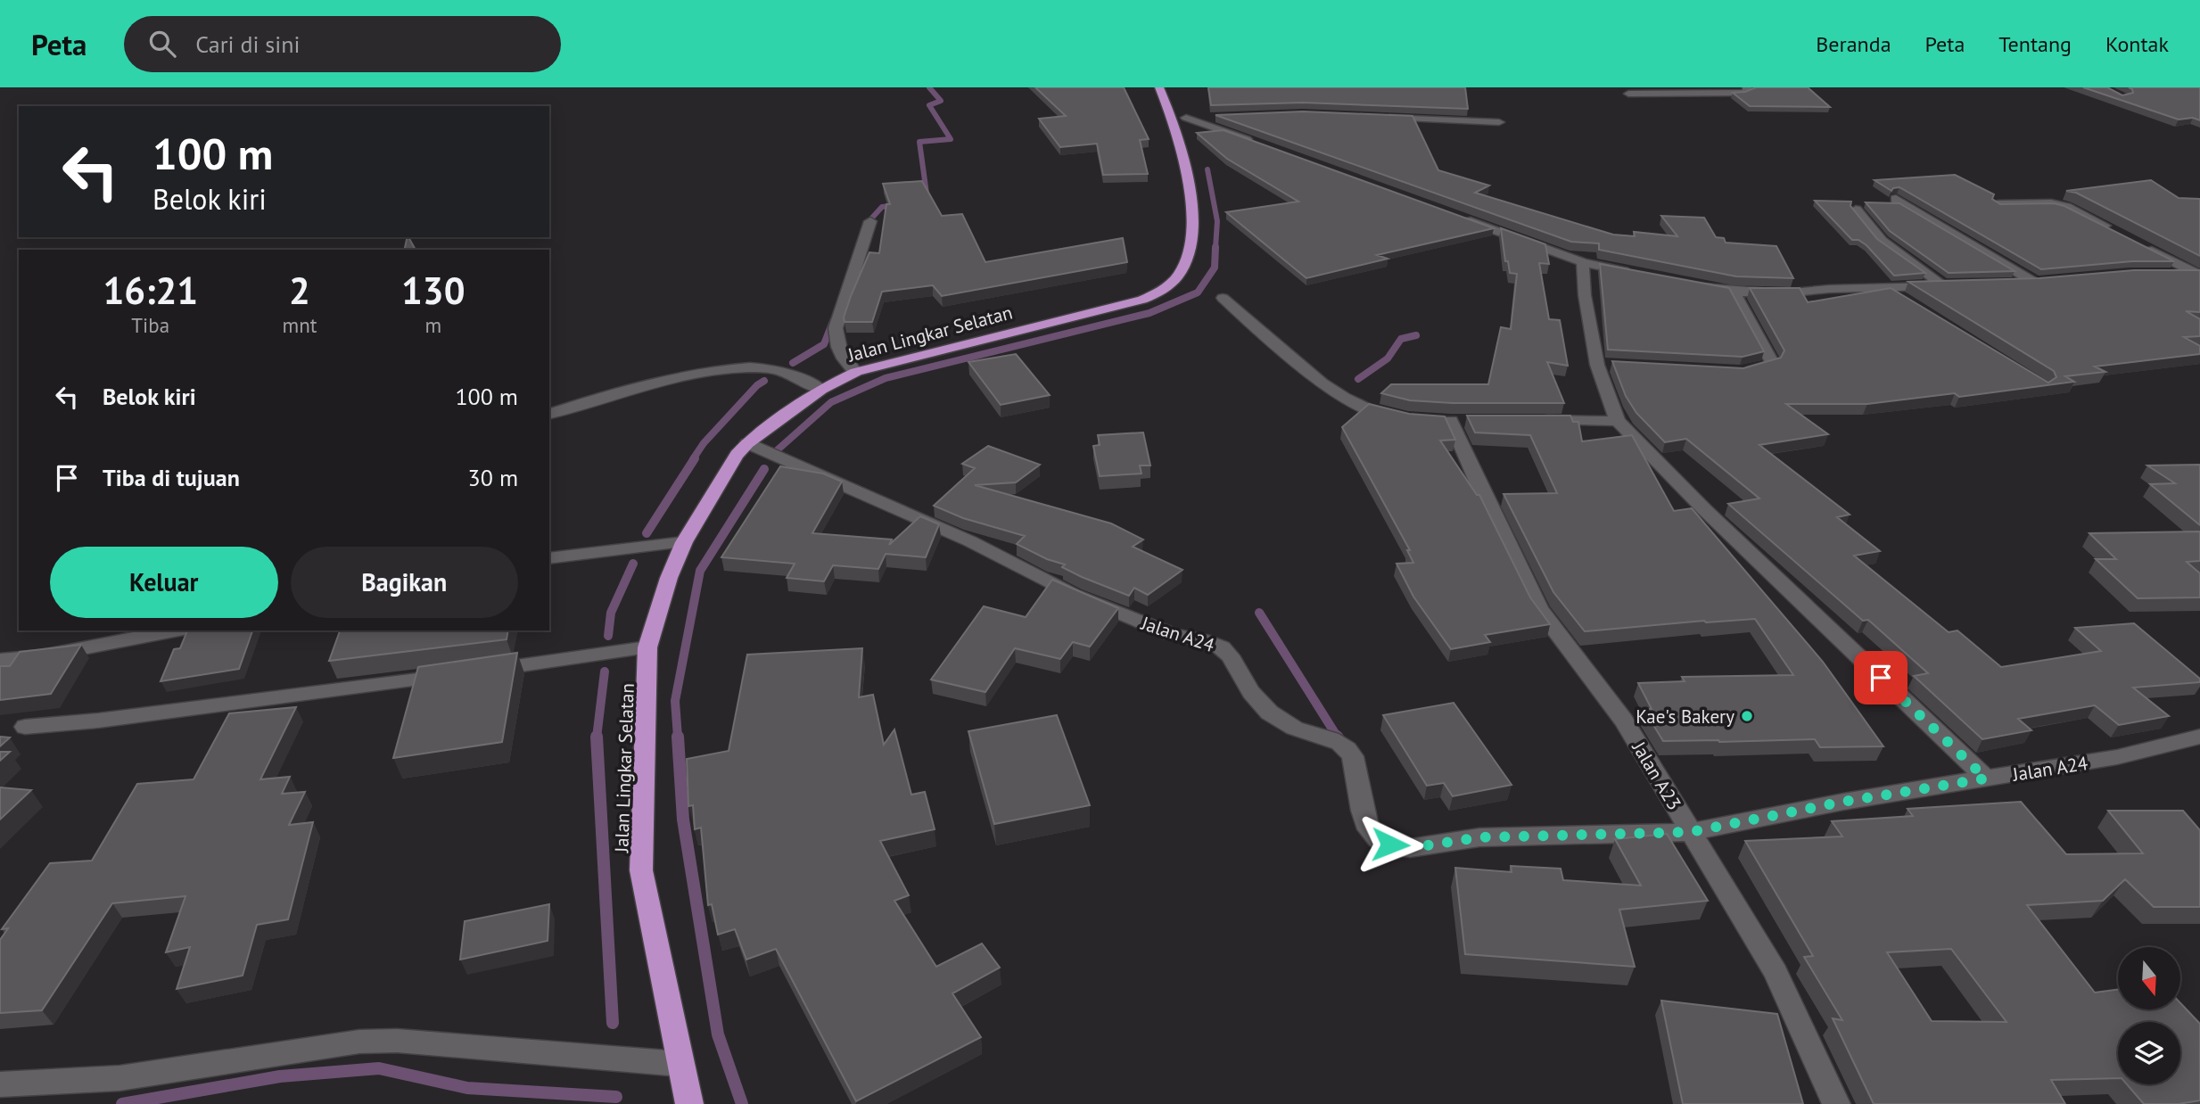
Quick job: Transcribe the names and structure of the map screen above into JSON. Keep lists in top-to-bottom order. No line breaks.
{"streets":{"highway":["Jalan Lingkar Selatan"],"street":["Jalan A24","Jalan A23"]},"crossings":[["Jalan Lingkar Selatan","Jalan A24"],["Jalan A24","Jalan A23"]],"places":["Kae's Bakery"],"north":"bottom","page":{"header":"Peta","search":"Cari di sini","nav":["Beranda","Peta","Tentang","Kontak"],"turn":["100 m","Belok kiri"],"eta":["16:21","Tiba","2","mnt","130","m"],"list":[{"name":"Belok kiri","value":"100 m"},{"name":"Tiba di tujuan","value":"30 m"}],"buttons":["Keluar","Bagikan"]}}
